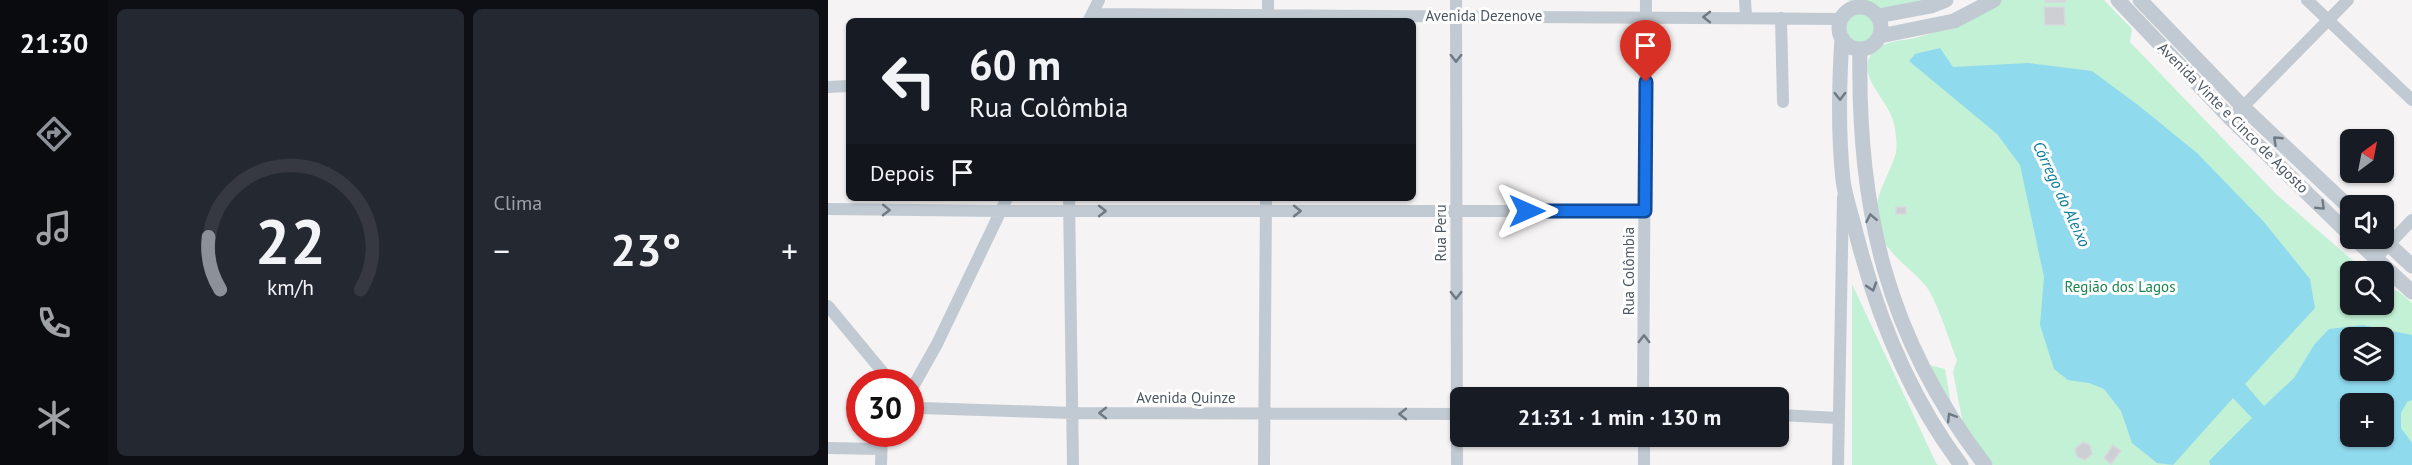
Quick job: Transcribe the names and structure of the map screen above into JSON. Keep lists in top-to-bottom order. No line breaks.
{"streets":{"street":["Avenida Dezenove","Avenida Vinte e Cinco de Agosto","Rua Peru","Rua Colômbia","Avenida Quinze"]},"crossings":[["Avenida Dezenove","Rua Peru"],["Avenida Dezenove","Rua Colômbia"]],"one_way":["Rua Peru","Rua Colômbia","Avenida Quinze"],"water":["Córrego do Aleixo"],"parks":["Região dos Lagos"],"north":"top right","page":{"tabs":"21:30","tile":"Clima","turn":["60 m","Rua Colômbia"],"map_buttons":"+","then":"Depois","heat":["−","23°","+"],"limit":"30","trip":"21:31 · 1 min · 130 m","gauge":["22","km/h"]}}
